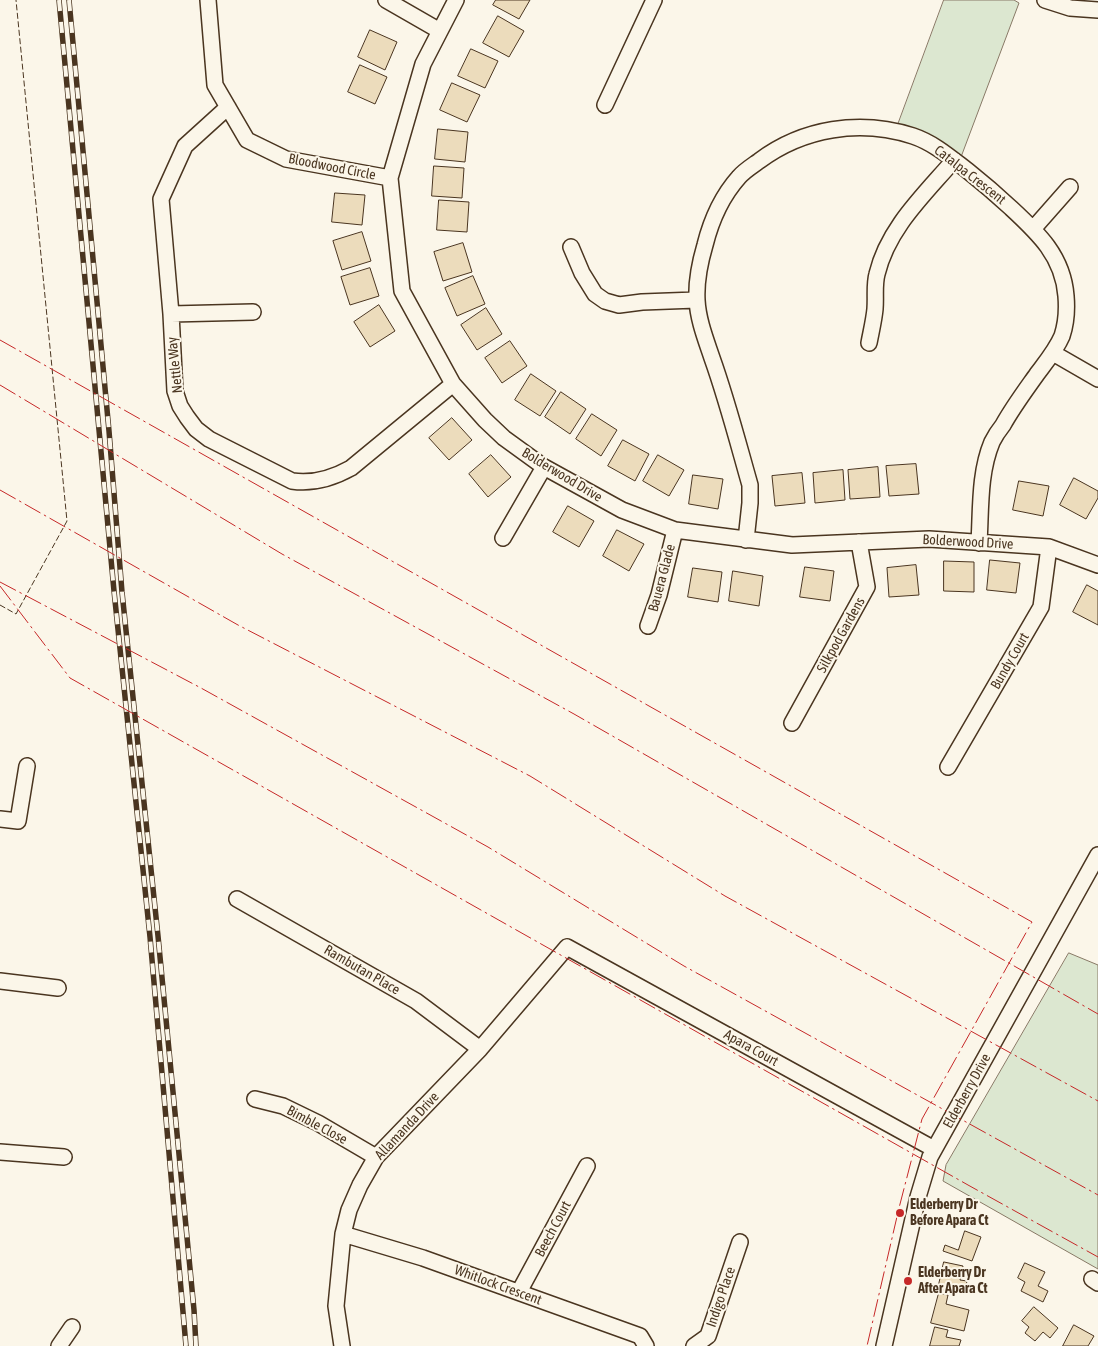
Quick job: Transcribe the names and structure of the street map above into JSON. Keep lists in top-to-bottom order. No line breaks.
{"streets":{"street":["Bloodwood Circle","Catalpa Crescent","Nettle Way","Bolderwood Drive","Bauera Glade","Silkpod Gardens","Bundy Court","Rambutan Place","Apara Court","Elderberry Drive","Bimble Close","Allamanda Drive","Beech Court","Whitlock Crescent","Indigo Place"]},"crossings":[["Bloodwood Circle","Nettle Way"],["Bloodwood Circle","Bolderwood Drive"],["Catalpa Crescent","Bolderwood Drive"],["Nettle Way","Bolderwood Drive"],["Bolderwood Drive","Bauera Glade"],["Bolderwood Drive","Silkpod Gardens"],["Bolderwood Drive","Bundy Court"],["Rambutan Place","Allamanda Drive"],["Apara Court","Elderberry Drive"],["Apara Court","Allamanda Drive"],["Bimble Close","Allamanda Drive"],["Allamanda Drive","Whitlock Crescent"],["Beech Court","Whitlock Crescent"]],"places":["Elderberry Dr Before Apara Ct","Elderberry Dr After Apara Ct"]}
